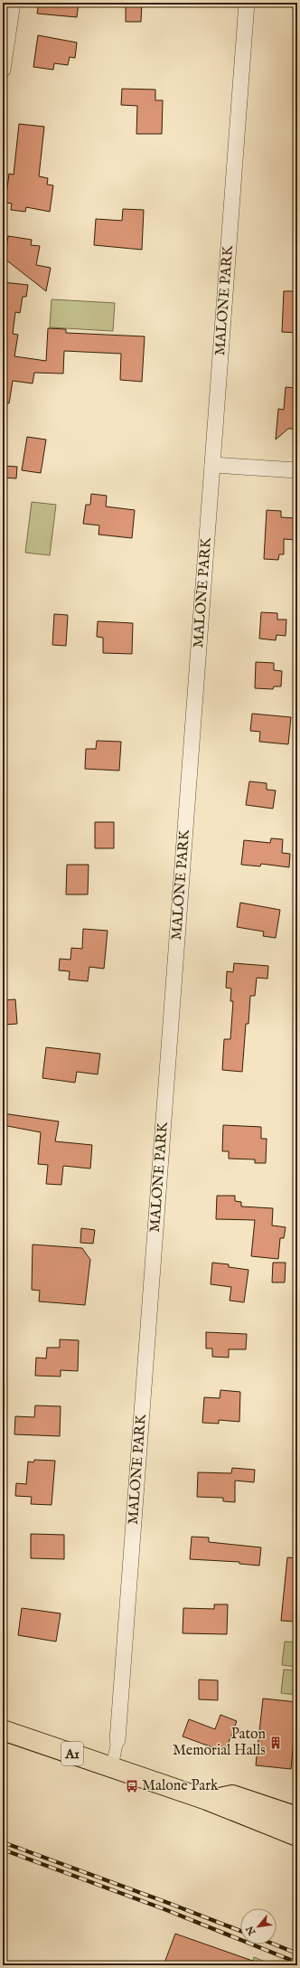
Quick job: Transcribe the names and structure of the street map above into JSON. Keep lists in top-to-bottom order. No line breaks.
{"streets":{"main road":["A1"],"street":["MALONE PARK"]},"crossings":[["MALONE PARK","A1"]],"places":{"building":["Paton Memorial Halls"],"bus stop":["Malone Park"]},"north":"bottom left"}
